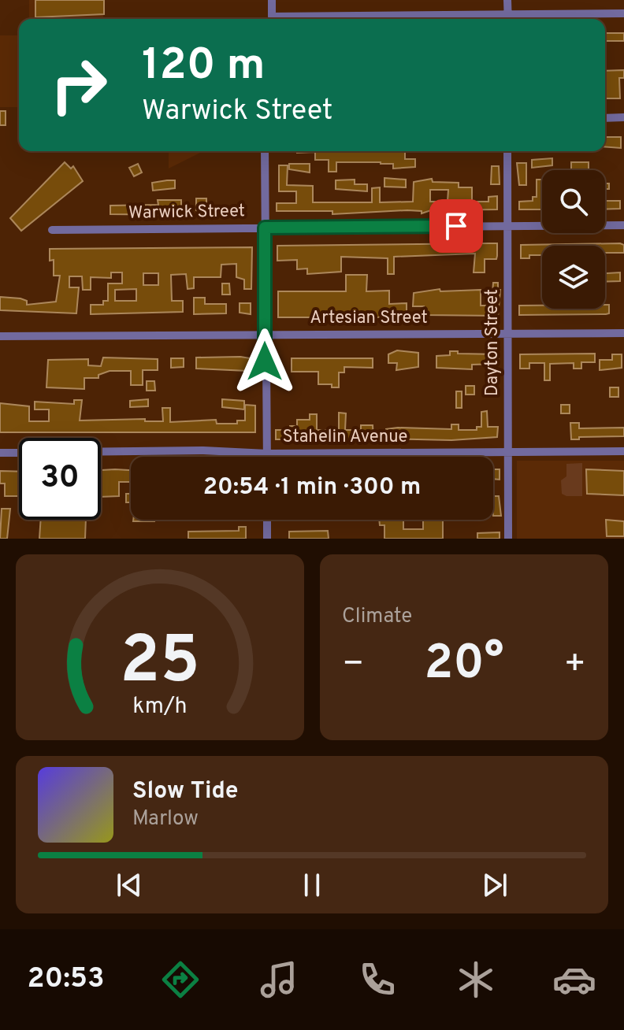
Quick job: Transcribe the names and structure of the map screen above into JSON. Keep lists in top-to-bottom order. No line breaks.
{"streets":{"street":["Warwick Street","Artesian Street","Dayton Street","Stahelin Avenue"]},"crossings":[["Warwick Street","Dayton Street"],["Artesian Street","Dayton Street"],["Dayton Street","Stahelin Avenue"]],"page":{"turn":["120 m","Warwick Street"],"limit":"30","trip":"20:54 · 1 min · 300 m","tile":"Climate","heat":["−","20°","+"],"song":["Slow Tide","Marlow"],"tabs":"20:53","gauge":["25","km/h"]}}
